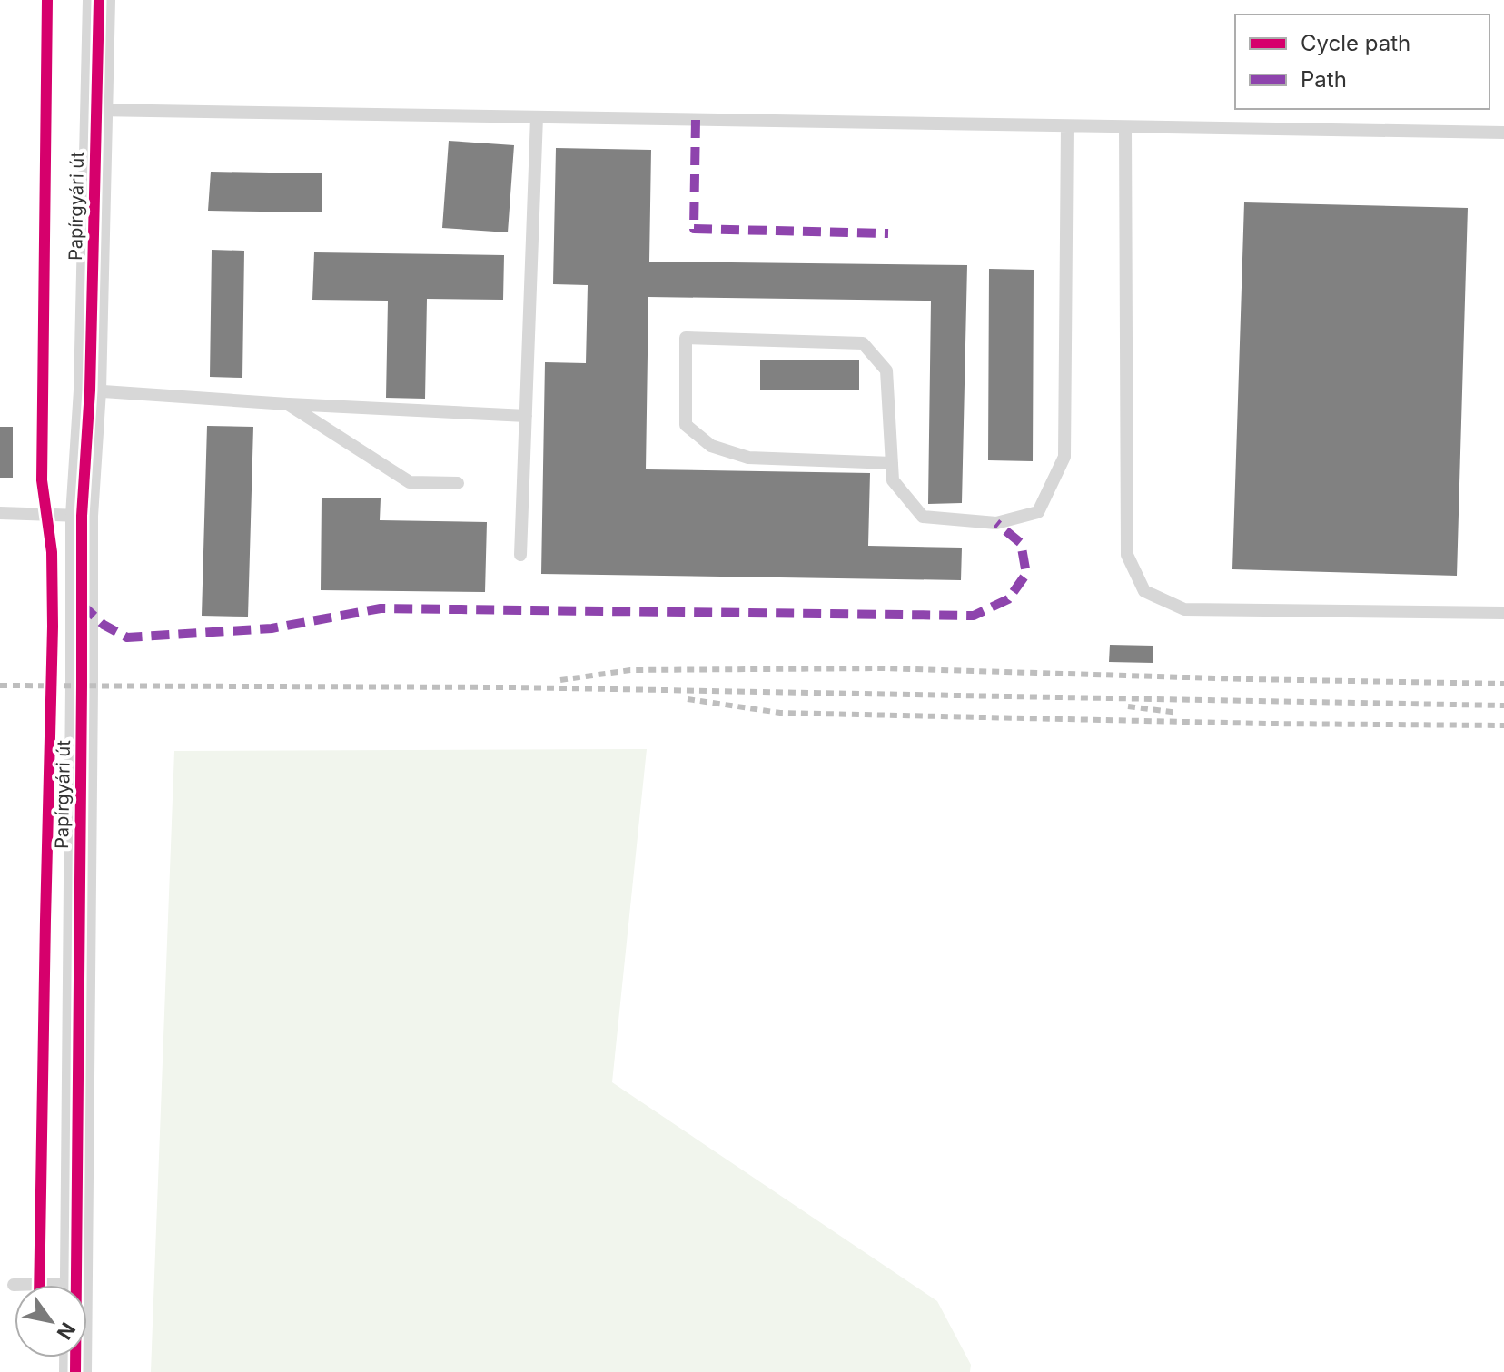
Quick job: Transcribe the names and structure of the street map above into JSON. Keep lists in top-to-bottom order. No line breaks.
{"streets":{"street":["Papírgyári út"]},"legend":["Cycle path","Path"],"north":"bottom right"}
